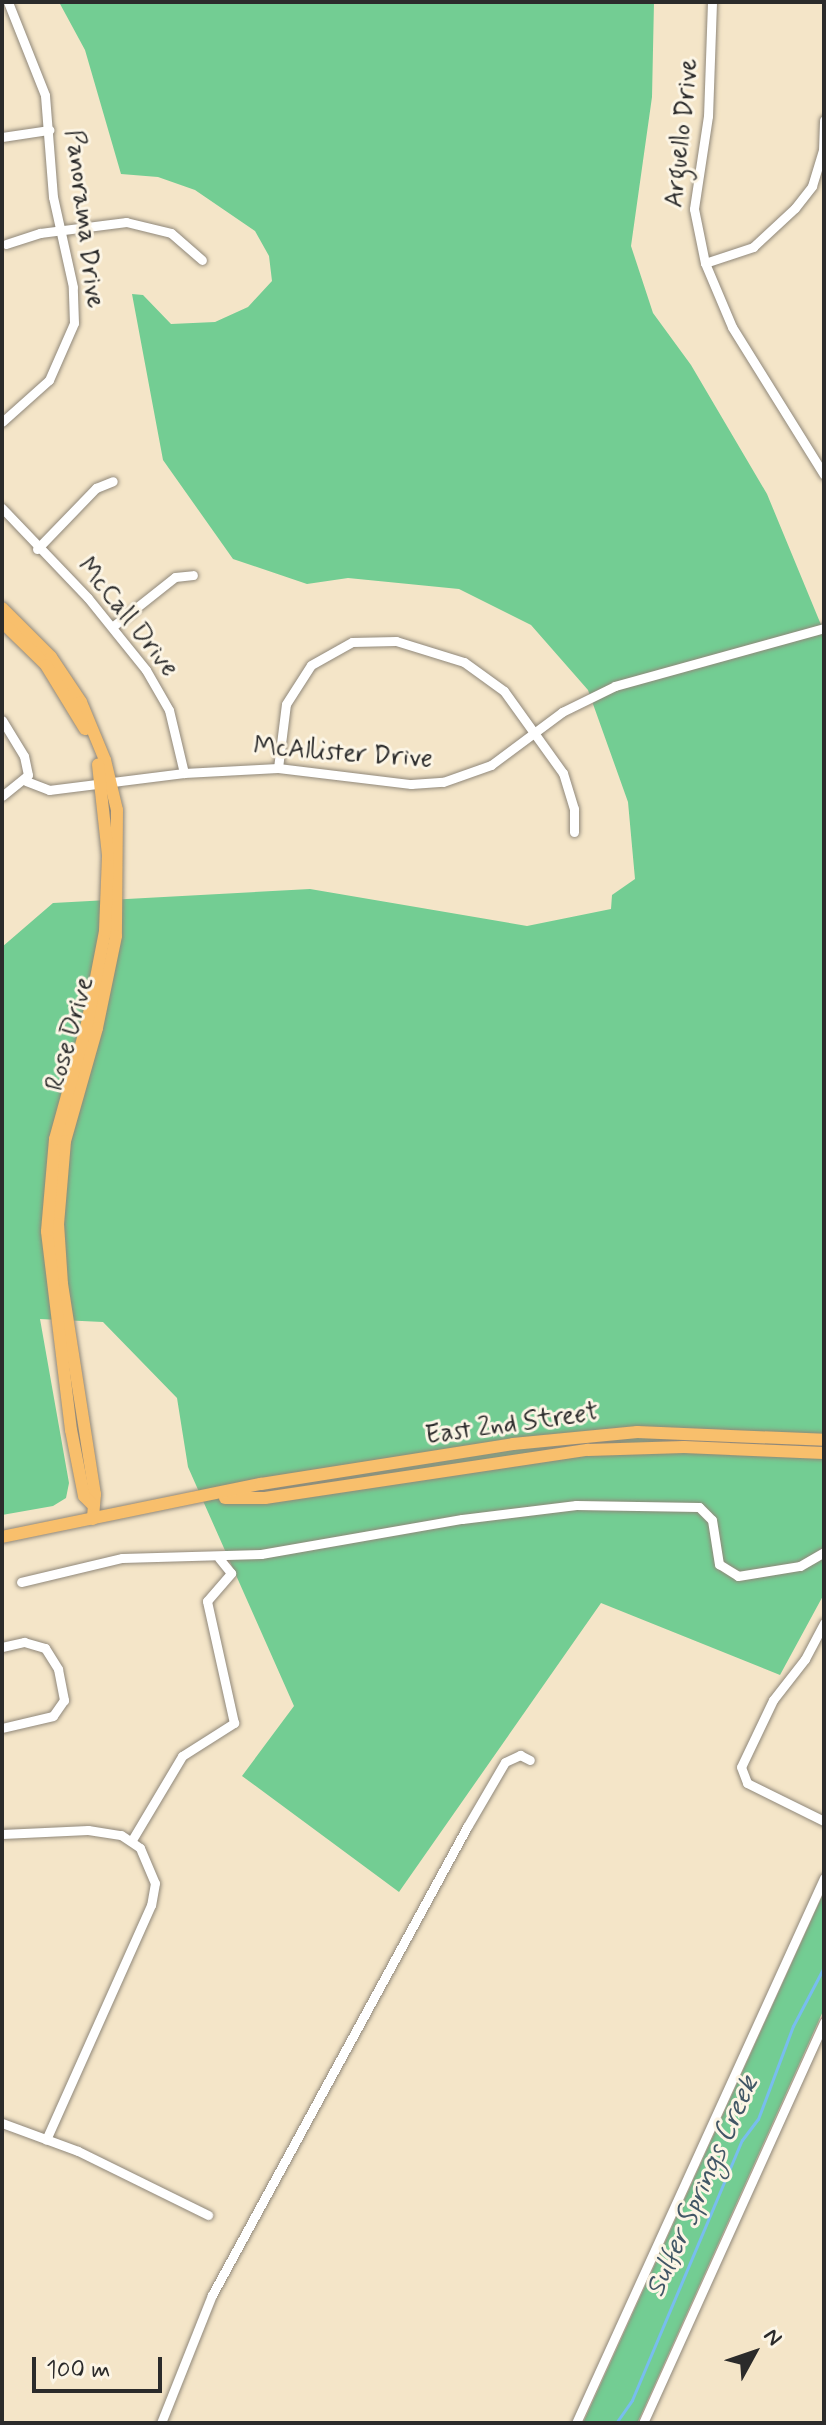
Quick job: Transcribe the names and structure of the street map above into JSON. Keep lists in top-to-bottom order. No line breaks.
{"streets":{"main road":["Rose Drive","East 2nd Street"],"street":["Arguello Drive","Panorama Drive","McCall Drive","McAllister Drive"]},"crossings":[["McCall Drive","McAllister Drive"],["McAllister Drive","Rose Drive"],["Rose Drive","East 2nd Street"]],"water":["Sulfer Springs Creek"],"scale_bar":"100 m","north":"top right"}
